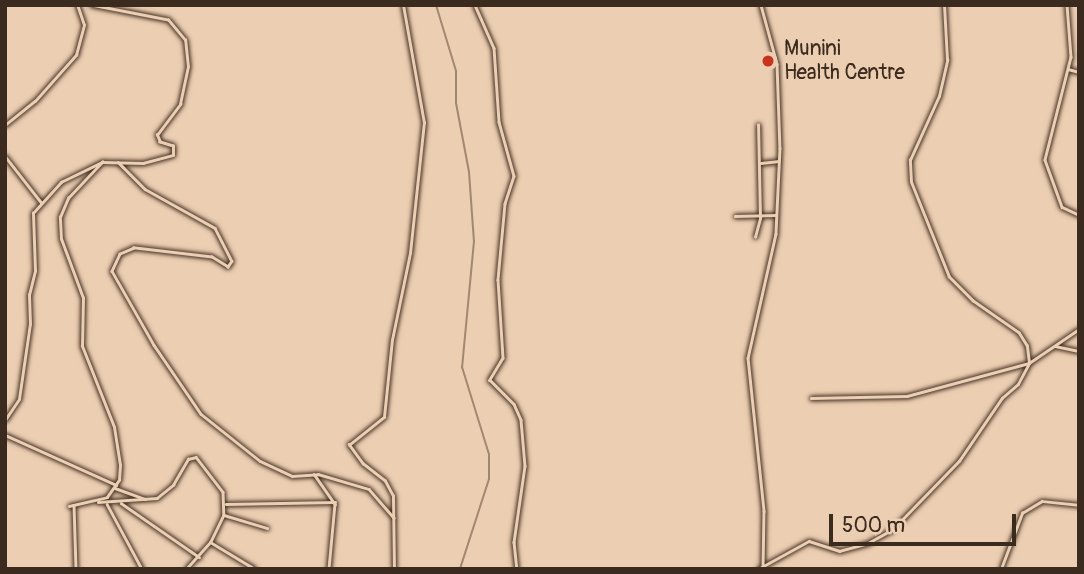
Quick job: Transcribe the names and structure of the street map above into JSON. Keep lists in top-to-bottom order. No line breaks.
{"places":["Munini Health Centre"],"scale_bar":"500 m"}
